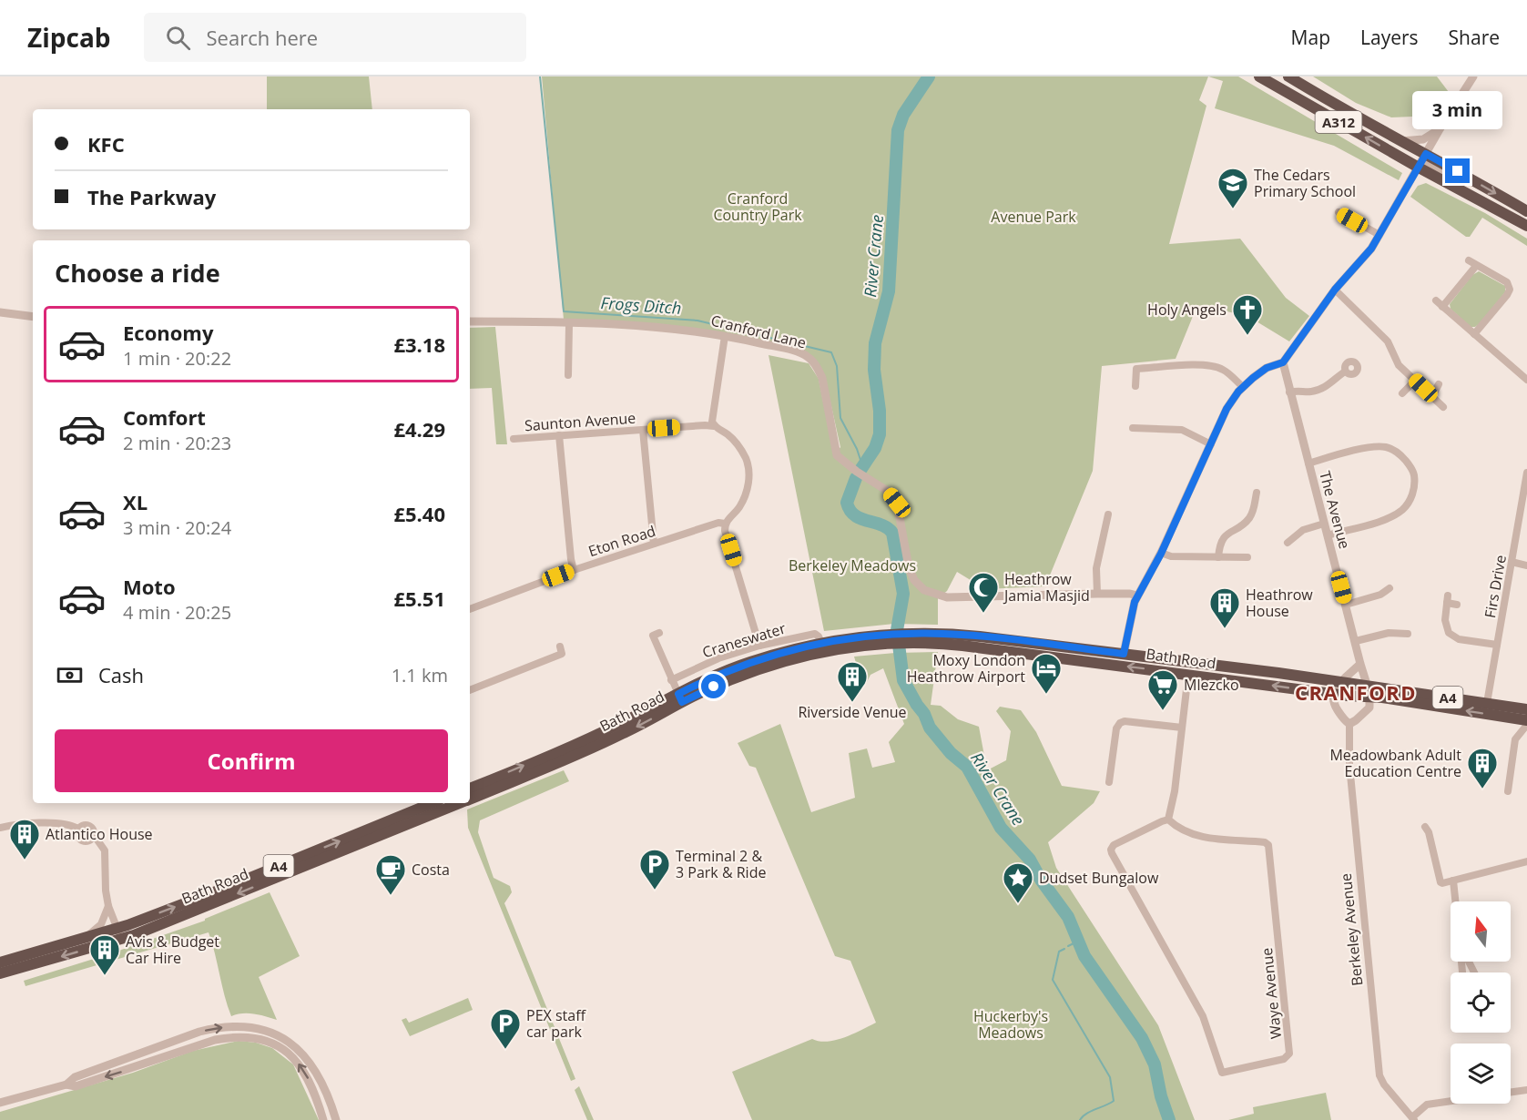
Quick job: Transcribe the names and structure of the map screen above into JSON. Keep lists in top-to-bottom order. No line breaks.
{"streets":{"highway":["A312","Bath Road","A4"],"street":["Cranford Lane","Saunton Avenue","The Avenue","Eton Road","Firs Drive","Craneswater","Berkeley Avenue","Waye Avenue"]},"crossings":[["The Avenue","Bath Road"],["Firs Drive","Bath Road"],["Craneswater","Bath Road"]],"districts":["CRANFORD"],"water":["River Crane","Frogs Ditch"],"parks":["Cranford Country Park","Avenue Park","Berkeley Meadows","Huckerby's Meadows"],"places":{"school or university":["The Cedars Primary School"],"church":["Holy Angels"],"mosque":["Heathrow Jamia Masjid"],"building":["Heathrow House","Riverside Venue","Meadowbank Adult Education Centre","Atlantico House","Avis & Budget Car Hire"],"hotel":["Moxy London Heathrow Airport"],"supermarket":["Mlezcko"],"parking":["Terminal 2 & 3 Park & Ride","PEX staff car park"],"cafe":["Costa"],"place":["Dudset Bungalow"]},"north":"top","page":{"header":"Zipcab","search":"Search here","nav":["Map","Layers","Share"],"bubble":"3 min","banner":["KFC","The Parkway"],"heading":"Choose a ride","list":[{"name":"Economy","note":"1 min · 20:22","value":"£3.18"},{"name":"Comfort","note":"2 min · 20:23","value":"£4.29"},{"name":"XL","note":"3 min · 20:24","value":"£5.40"},{"name":"Moto","note":"4 min · 20:25","value":"£5.51"}],"pay":["Cash","1.1 km"],"buttons":"Confirm"}}
